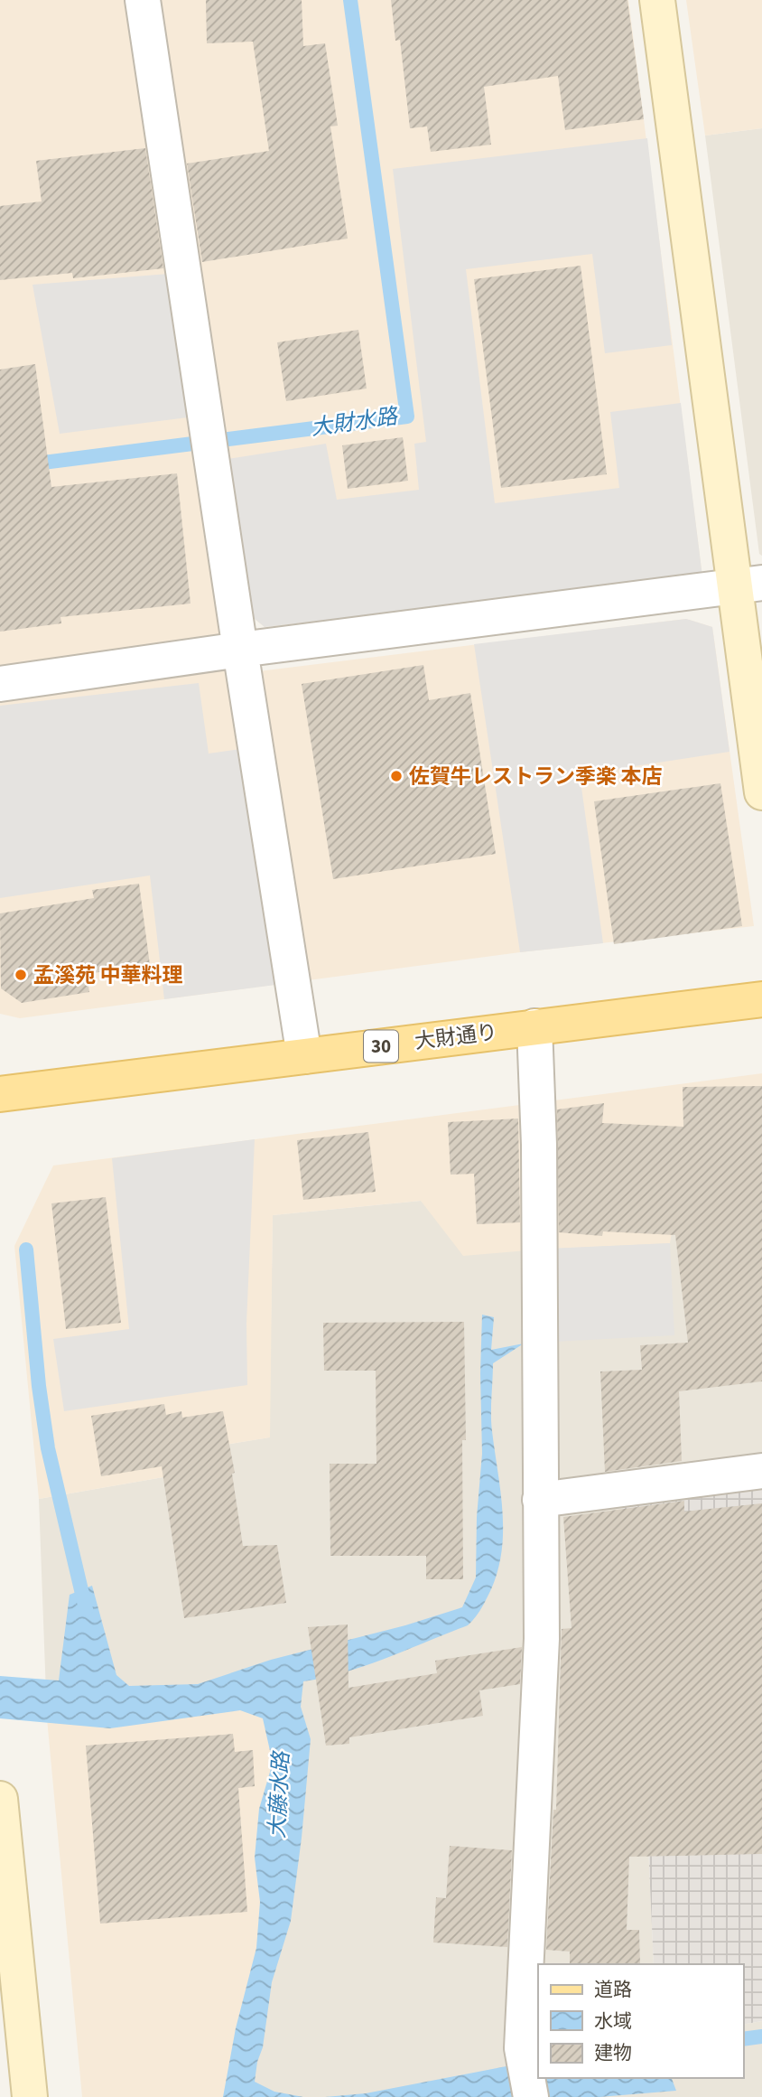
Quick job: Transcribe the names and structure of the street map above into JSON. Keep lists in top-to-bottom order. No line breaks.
{"streets":{"main road":["大財通り","30"]},"water":["大財水路","大藤水路"],"places":["佐賀牛レストラン季楽 本店","孟溪苑 中華料理"],"legend":["道路","水域","建物"]}
